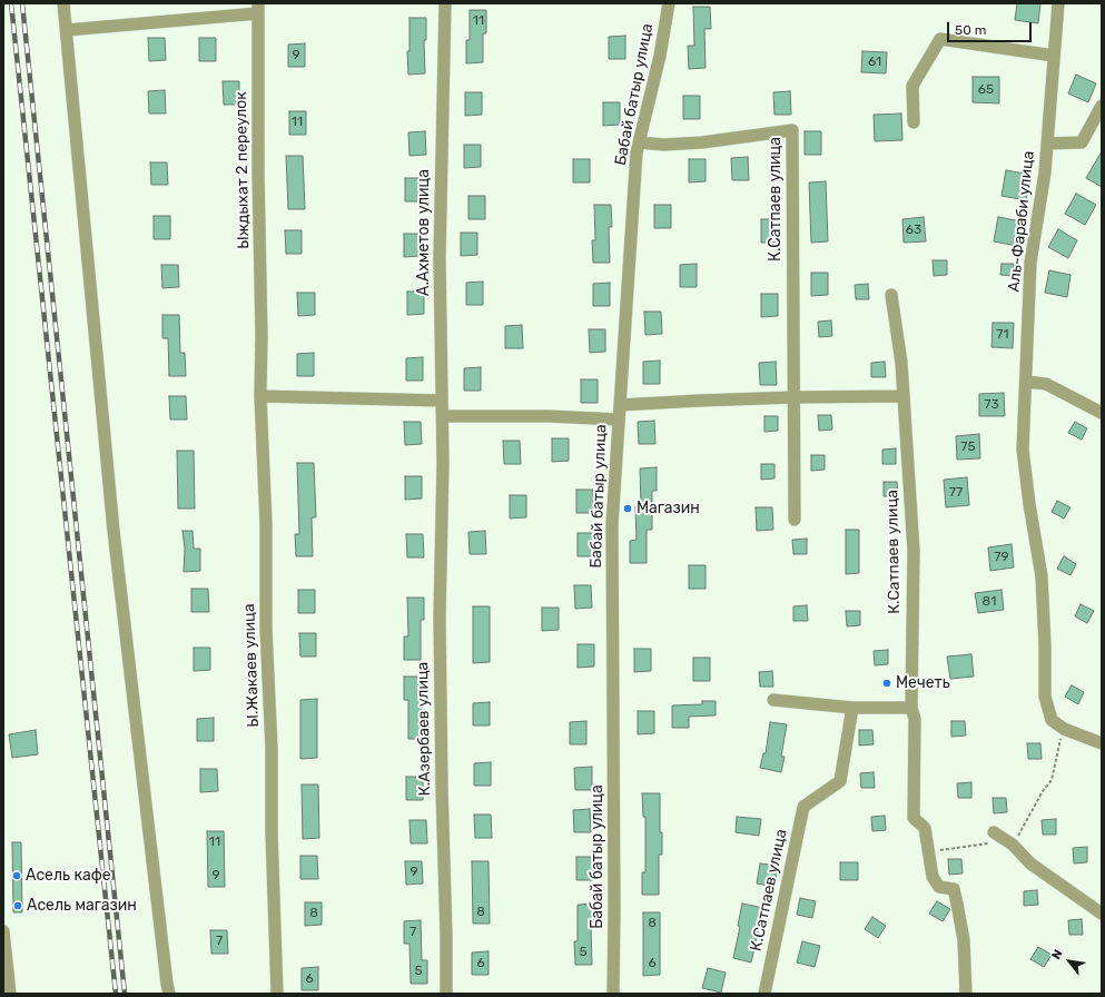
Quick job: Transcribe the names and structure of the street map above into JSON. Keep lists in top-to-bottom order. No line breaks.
{"streets":{"street":["Бабай батыр улица","Ыждыхат 2 переулок","К.Сатпаев улица","Аль-Фараби улица","А.Ахметов улица","Ы.Жакаев улица","К.Азербаев улица"]},"crossings":[["Бабай батыр улица","К.Сатпаев улица"],["Ыждыхат 2 переулок","Ы.Жакаев улица"],["А.Ахметов улица","К.Азербаев улица"]],"places":["Магазин","Мечеть","Асель кафе","Асель магазин"],"house_numbers":["11","9","61","65","11","63","71","73","75","77","79","81","11","9","9","8","8","8","7","7","5","6","6","5","6"],"scale_bar":"50 m","north":"top left"}
